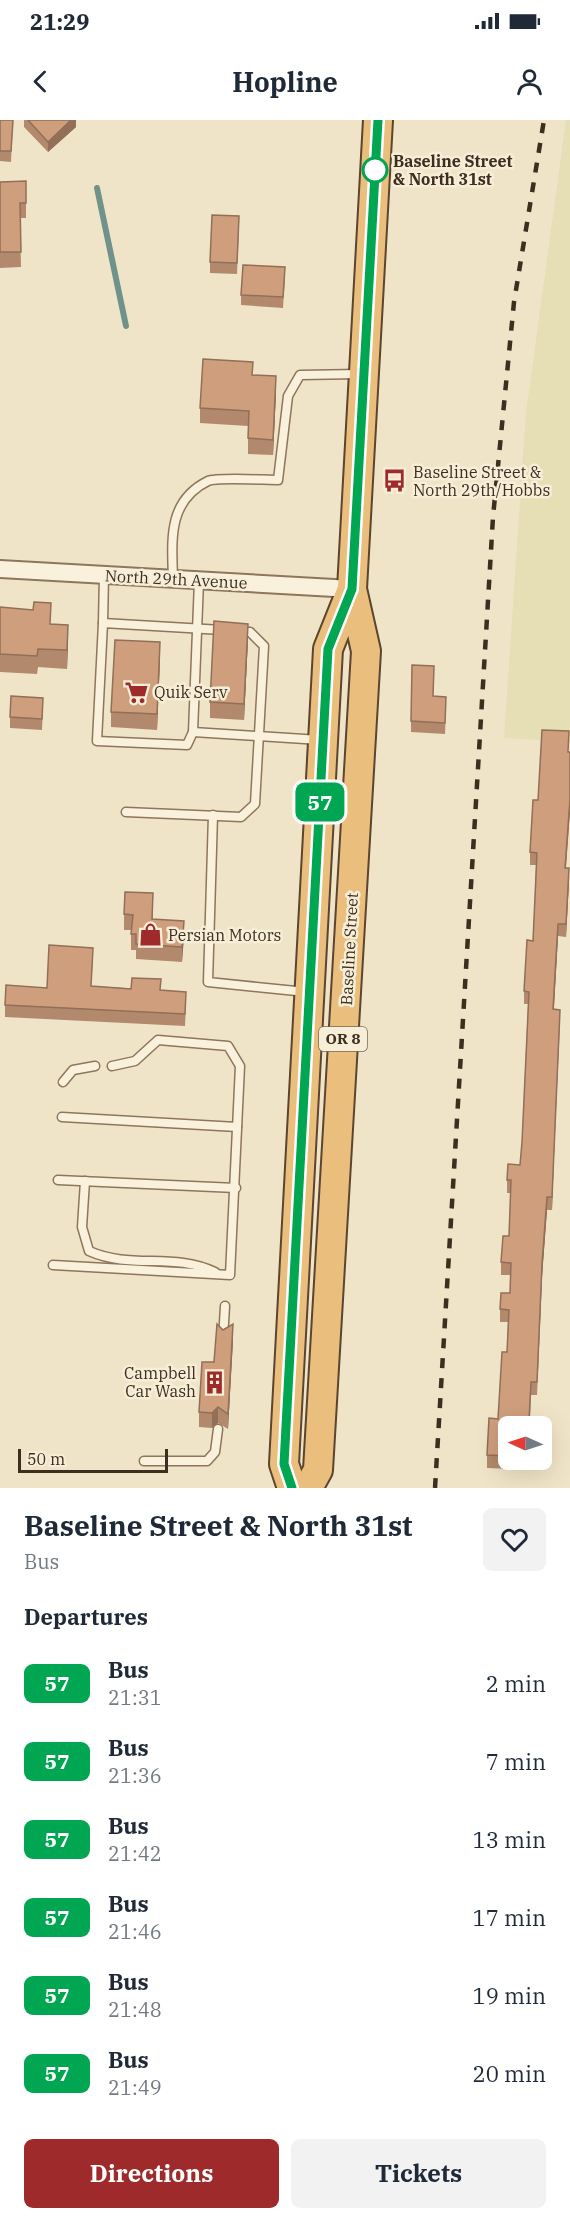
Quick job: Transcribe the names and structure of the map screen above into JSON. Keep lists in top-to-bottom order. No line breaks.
{"streets":{"highway":["Baseline Street","OR 8"],"street":["North 29th Avenue"]},"crossings":[["North 29th Avenue","Baseline Street"]],"places":{"other":["Baseline Street & North 31st"],"bus stop":["Baseline Street & North 29th/Hobbs"],"supermarket":["Quik Serv"],"shop":["Persian Motors"],"building":["Campbell Car Wash"]},"lines":["bus line 57"],"scale_bar":"50 m","north":"left","page":{"status":"21:29","header":"Hopline","on_map":"57","scale":"50 m","heading":[["Baseline Street & North 31st","Bus"],"Departures"],"list":[{"mark":"57","name":"Bus","note":"21:31","value":"2 min"},{"mark":"57","name":"Bus","note":"21:36","value":"7 min"},{"mark":"57","name":"Bus","note":"21:42","value":"13 min"},{"mark":"57","name":"Bus","note":"21:46","value":"17 min"},{"mark":"57","name":"Bus","note":"21:48","value":"19 min"},{"mark":"57","name":"Bus","note":"21:49","value":"20 min"}],"buttons":["Directions","Tickets"]}}
